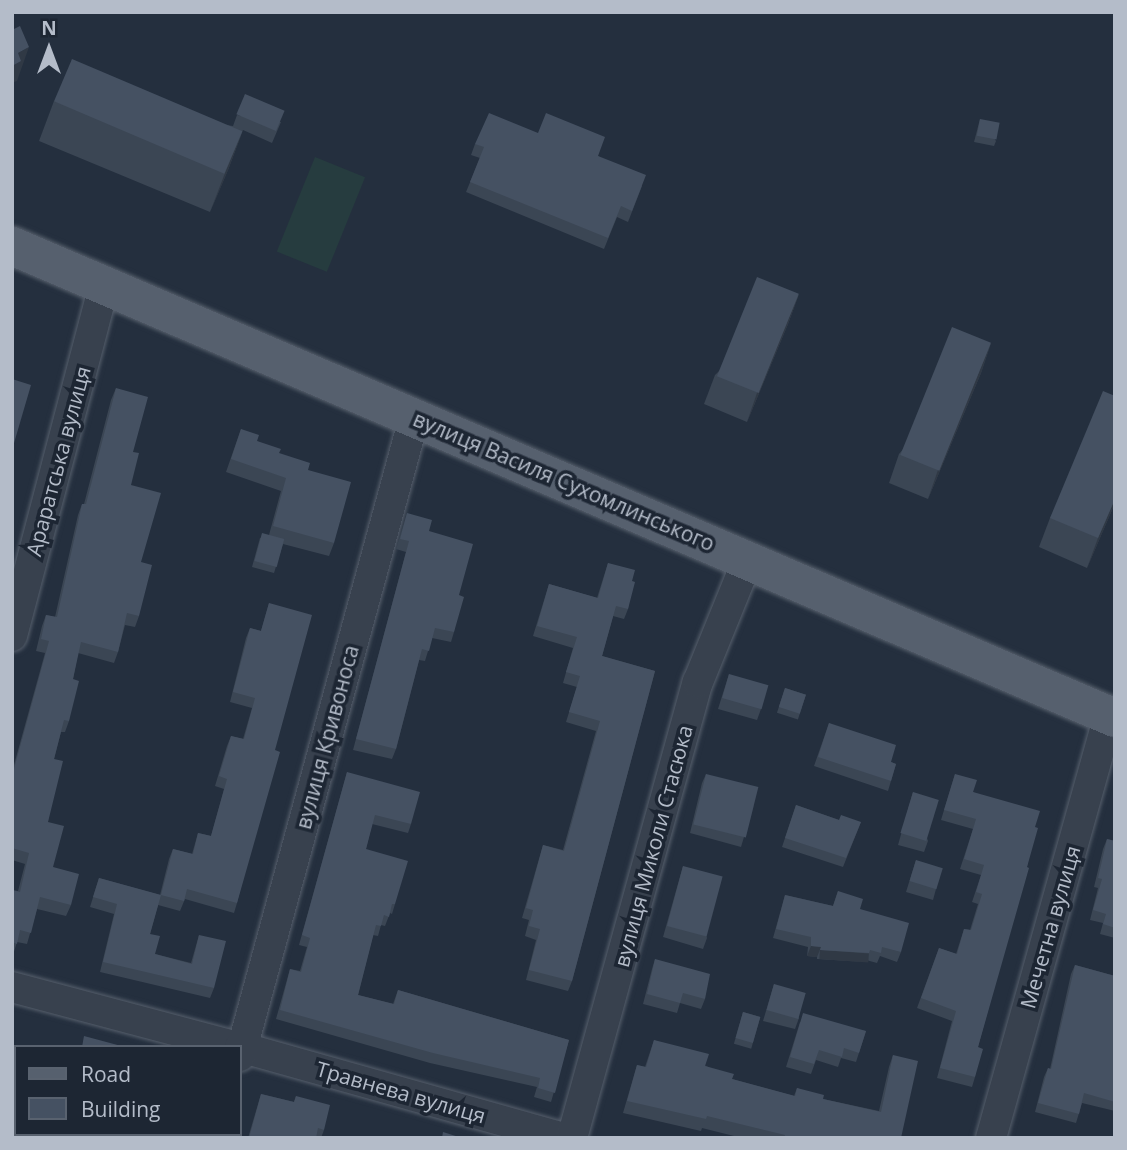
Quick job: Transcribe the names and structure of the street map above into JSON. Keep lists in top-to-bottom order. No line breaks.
{"streets":{"main road":["вулиця Василя Сухомлинського"],"street":["Араратська вулиця","вулиця Кривоноса","вулиця Миколи Стасюка","Мечетна вулиця","Травнева вулиця"]},"crossings":[["Араратська вулиця","вулиця Василя Сухомлинського"],["вулиця Василя Сухомлинського","вулиця Кривоноса"],["вулиця Василя Сухомлинського","вулиця Миколи Стасюка"],["вулиця Василя Сухомлинського","Мечетна вулиця"]],"legend":["Road","Building"],"north":"top"}
